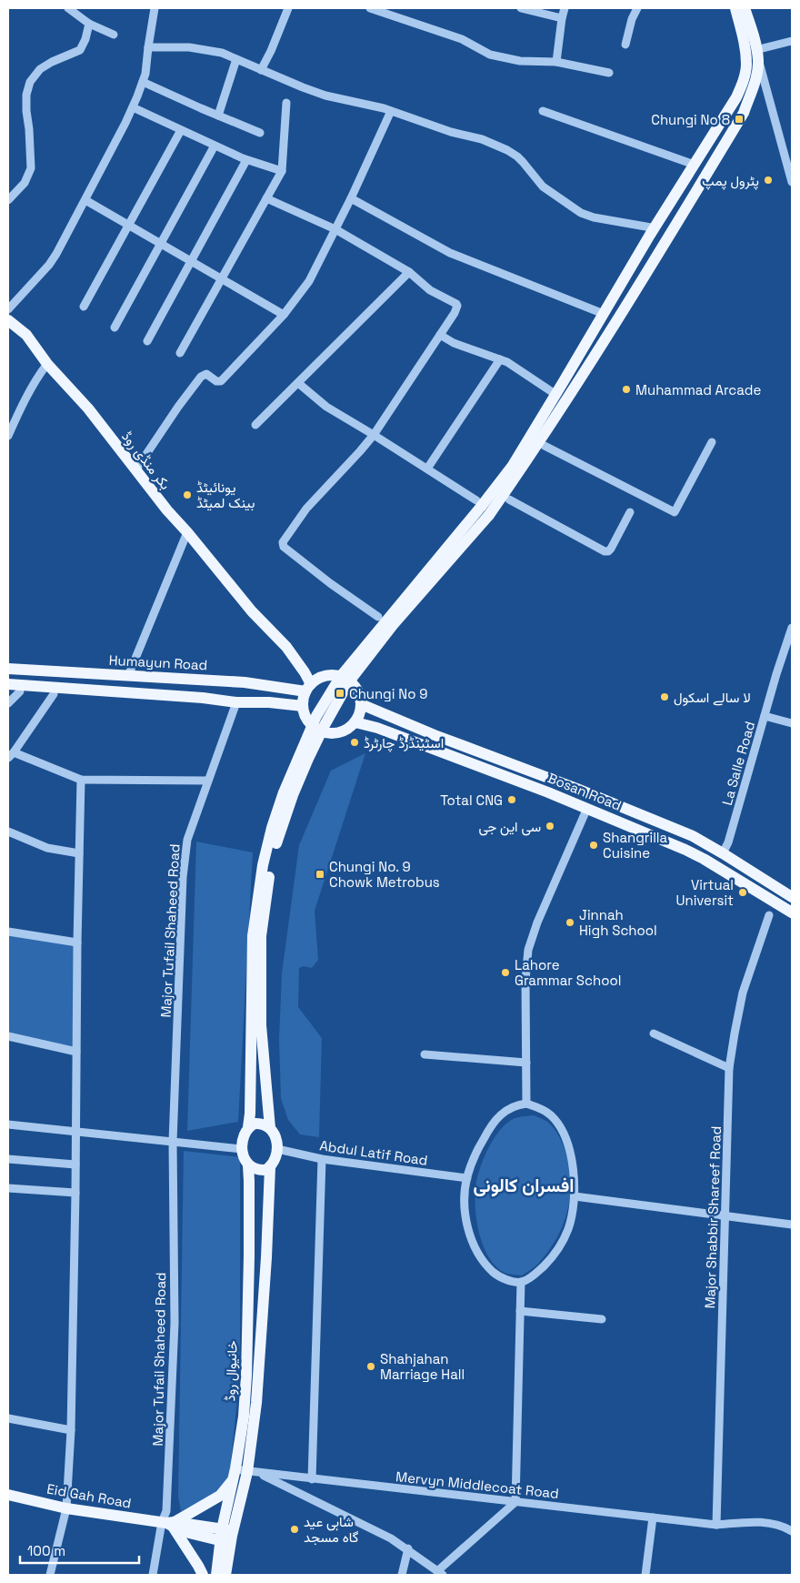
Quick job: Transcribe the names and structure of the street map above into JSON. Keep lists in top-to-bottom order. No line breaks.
{"streets":{"main road":["بکر منڈی روڈ","Humayun Road","Bosan Road","خانیوال روڈ","Eid Gah Road"],"street":["La Salle Road","Major Tufail Shaheed Road","Abdul Latif Road","Major Shabbir Shareef Road","Mervyn Middlecoat Road"]},"crossings":[["بکر منڈی روڈ","Humayun Road"],["بکر منڈی روڈ","Bosan Road"],["Humayun Road","Bosan Road"],["La Salle Road","Bosan Road"],["Major Tufail Shaheed Road","Eid Gah Road"],["Abdul Latif Road","خانیوال روڈ"],["Major Shabbir Shareef Road","Mervyn Middlecoat Road"],["خانیوال روڈ","Mervyn Middlecoat Road"],["خانیوال روڈ","Eid Gah Road"]],"districts":["افسران کالونی"],"places":{"transit":["Chungi No 8","Chungi No 9","Chungi No. 9 Chowk Metrobus"],"other":["پٹرول پمپ","Muhammad Arcade","یونائیٹڈ بینک لمیٹڈ","لا سالے اسکول","اسٹینڈرڈ چارٹرڈ","Total CNG","سی این جی","Shangrilla Cuisine","Virtual Universit","Jinnah High School","Lahore Grammar School","Shahjahan Marriage Hall","شاہی عید گاہ مسجد"]},"scale_bar":"100 m"}
